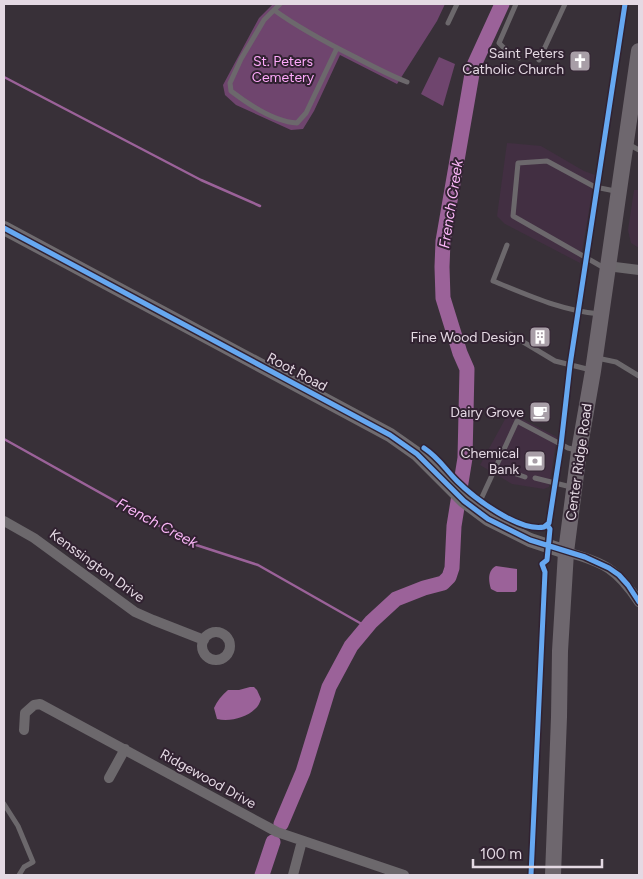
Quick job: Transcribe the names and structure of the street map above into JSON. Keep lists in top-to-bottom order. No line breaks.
{"streets":{"main road":["Center Ridge Road"],"street":["Root Road","Kenssington Drive","Ridgewood Drive"]},"crossings":[["Root Road","Center Ridge Road"]],"water":["French Creek"],"parks":["St. Peters Cemetery"],"places":{"church":["Saint Peters Catholic Church"],"building":["Fine Wood Design"],"cafe":["Dairy Grove"],"bank":["Chemical Bank"]},"scale_bar":"100 m"}
